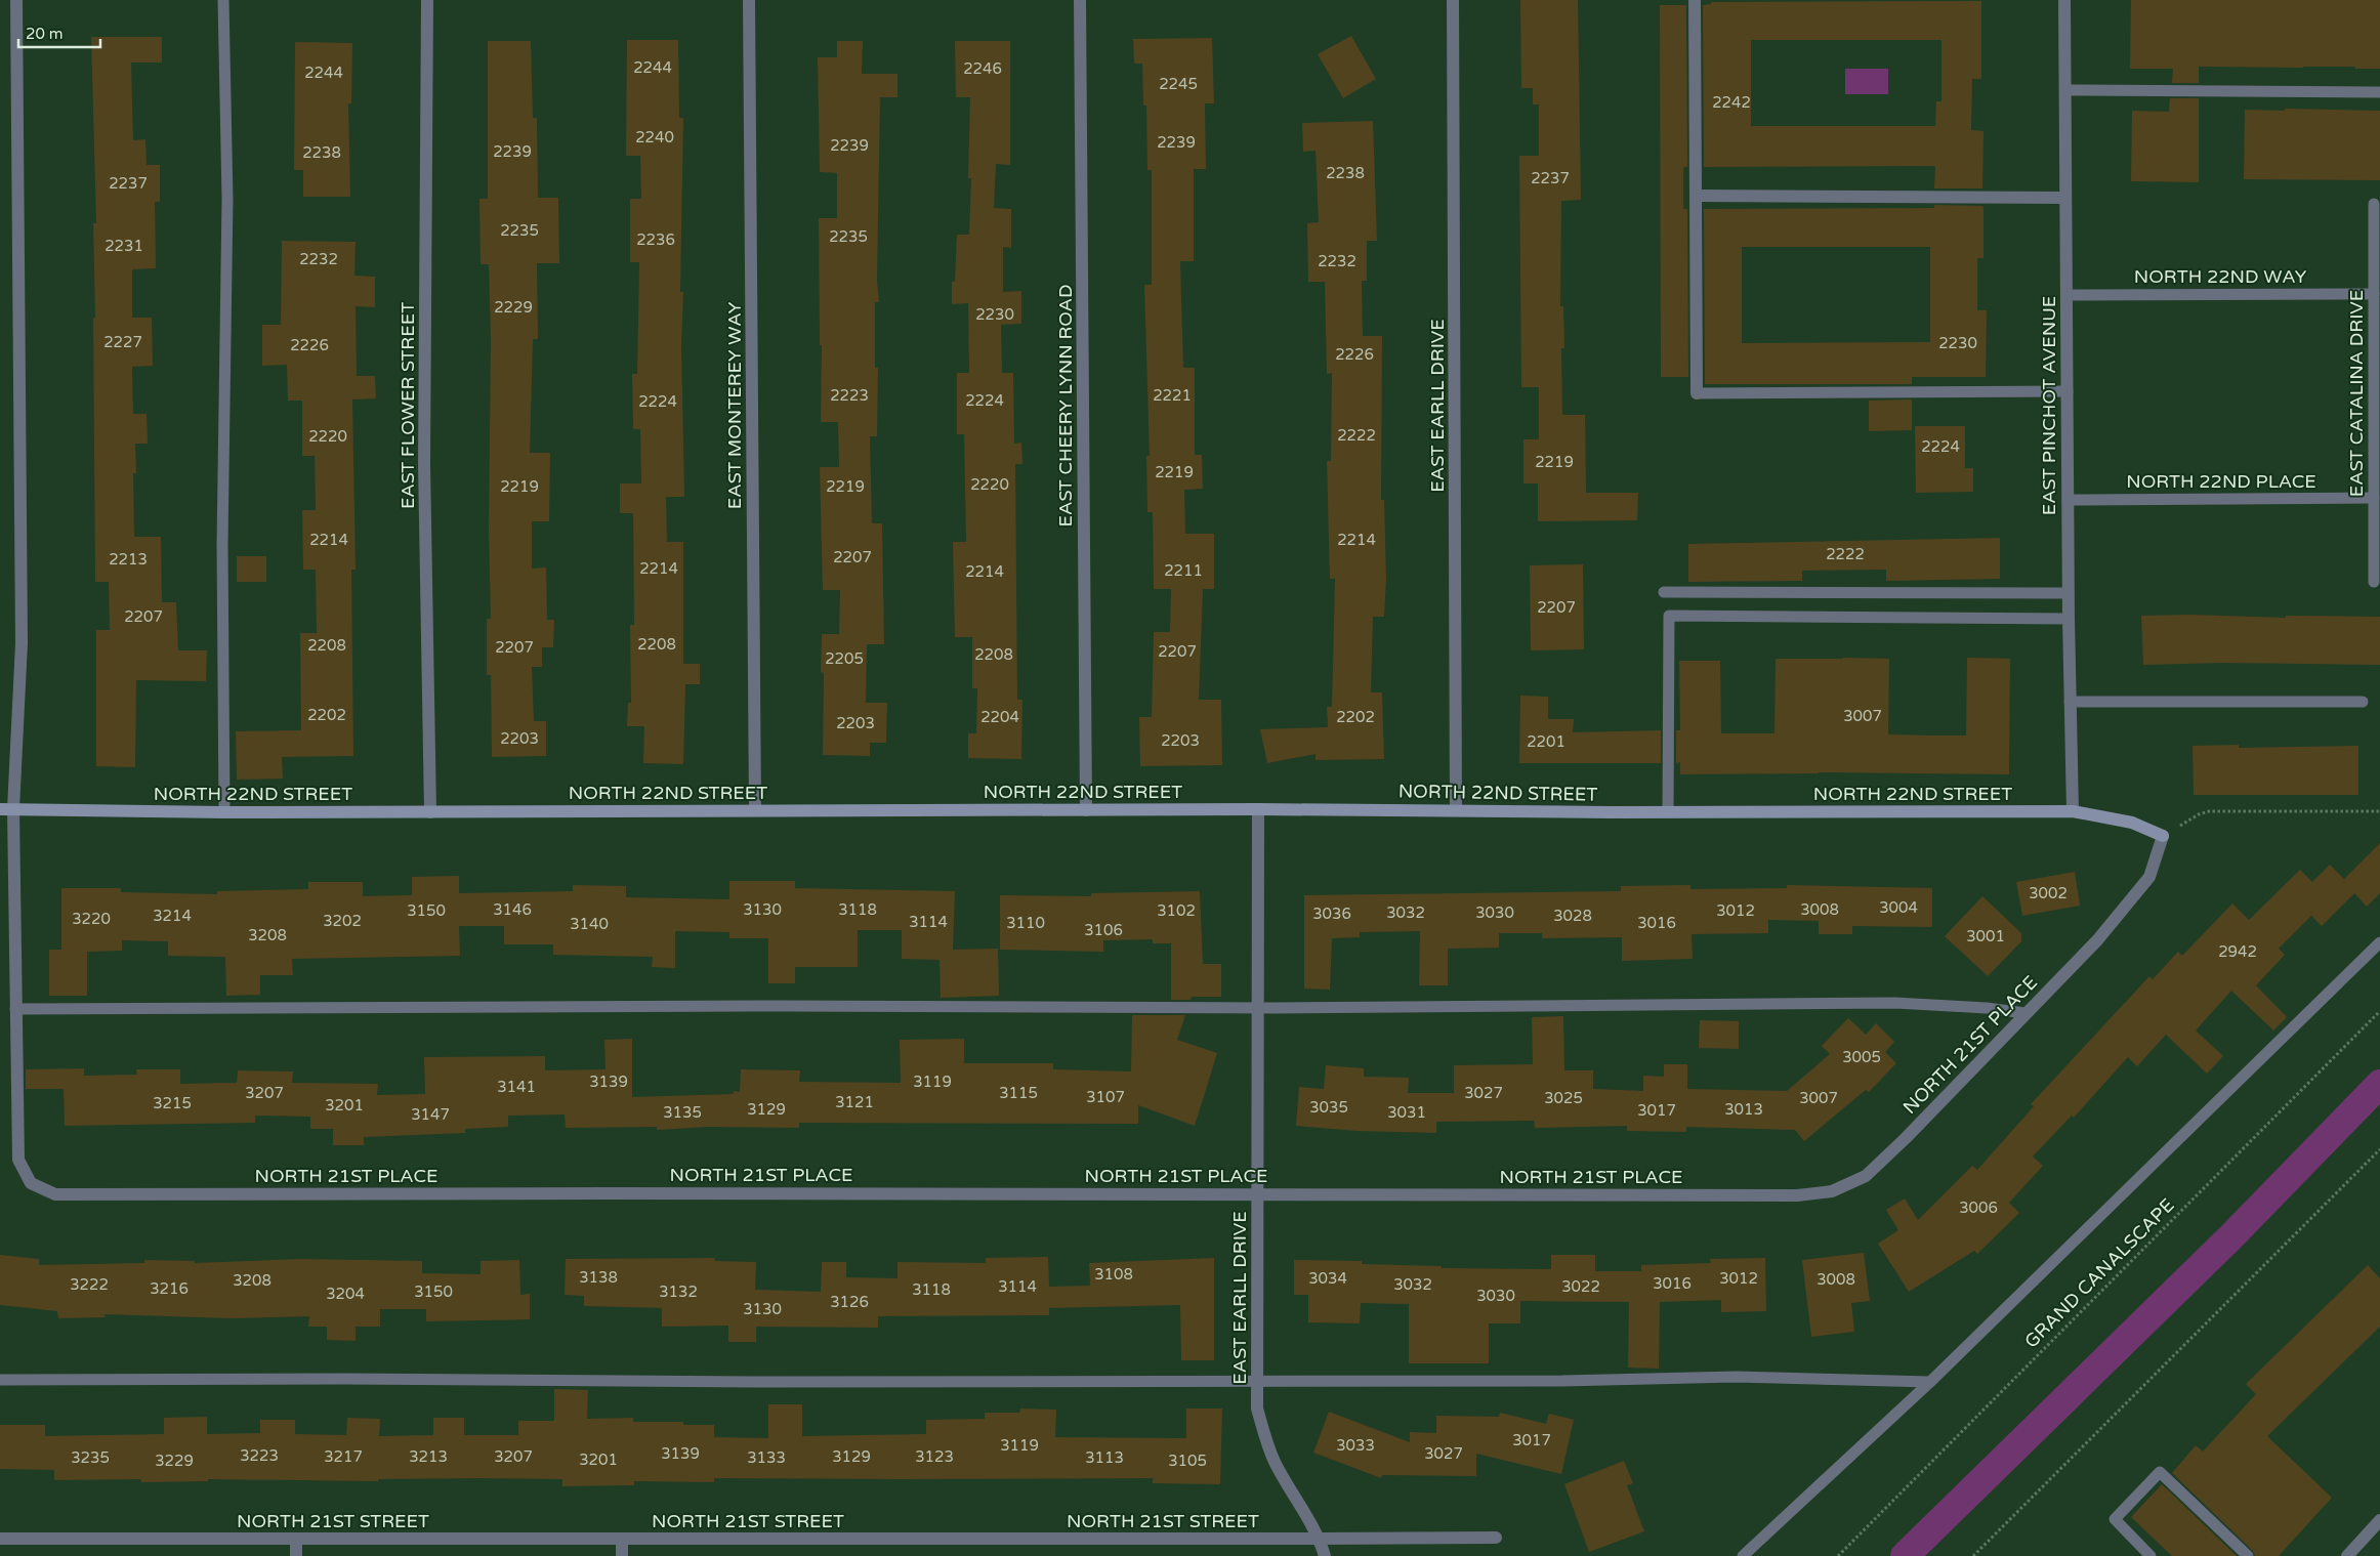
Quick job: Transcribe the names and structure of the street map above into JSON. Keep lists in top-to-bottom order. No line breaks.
{"streets":{"street":["EAST FLOWER STREET","EAST MONTEREY WAY","EAST CHEERY LYNN ROAD","EAST EARLL DRIVE","EAST PINCHOT AVENUE","NORTH 22ND STREET","NORTH 21ST PLACE","NORTH 21ST STREET"],"lane":["NORTH 22ND WAY","EAST CATALINA DRIVE","NORTH 22ND PLACE"],"path":["GRAND CANALSCAPE"]},"crossings":[["NORTH 22ND WAY","EAST CATALINA DRIVE"],["NORTH 22ND WAY","EAST PINCHOT AVENUE"],["EAST CATALINA DRIVE","NORTH 22ND PLACE"],["EAST FLOWER STREET","NORTH 22ND STREET"],["EAST MONTEREY WAY","NORTH 22ND STREET"],["EAST CHEERY LYNN ROAD","NORTH 22ND STREET"],["EAST EARLL DRIVE","NORTH 22ND STREET"],["EAST EARLL DRIVE","NORTH 21ST PLACE"],["EAST EARLL DRIVE","NORTH 21ST STREET"],["EAST PINCHOT AVENUE","NORTH 22ND PLACE"],["EAST PINCHOT AVENUE","NORTH 22ND STREET"],["NORTH 22ND STREET","NORTH 21ST PLACE"]],"house_numbers":["2244","2246","2244","2245","2242","2240","2239","2239","2239","2238","2238","2237","2237","2235","2235","2236","2231","2232","2232","2229","2230","2227","2230","2226","2226","2223","2221","2224","2224","2222","2220","2224","2219","2219","2220","2219","2219","2214","2214","2222","2207","2213","2214","2211","2214","2207","2207","2208","2208","2207","2207","2208","2205","2202","3007","2204","2202","2203","2203","2203","2201","3002","3004","3146","3130","3118","3008","3150","3102","3012","3032","3030","3036","3214","3028","3220","3202","3114","3110","3016","3140","3106","3208","3001","2942","3005","3139","3119","3141","3207","3115","3027","3107","3025","3007","3121","3215","3201","3035","3129","3013","3017","3135","3031","3147","3006","3108","3138","3034","3012","3008","3208","3016","3222","3032","3114","3022","3216","3118","3150","3132","3204","3030","3126","3130","3017","3119","3033","3139","3027","3223","3217","3213","3207","3129","3123","3235","3133","3113","3201","3229","3105"],"scale_bar":"20 m"}
